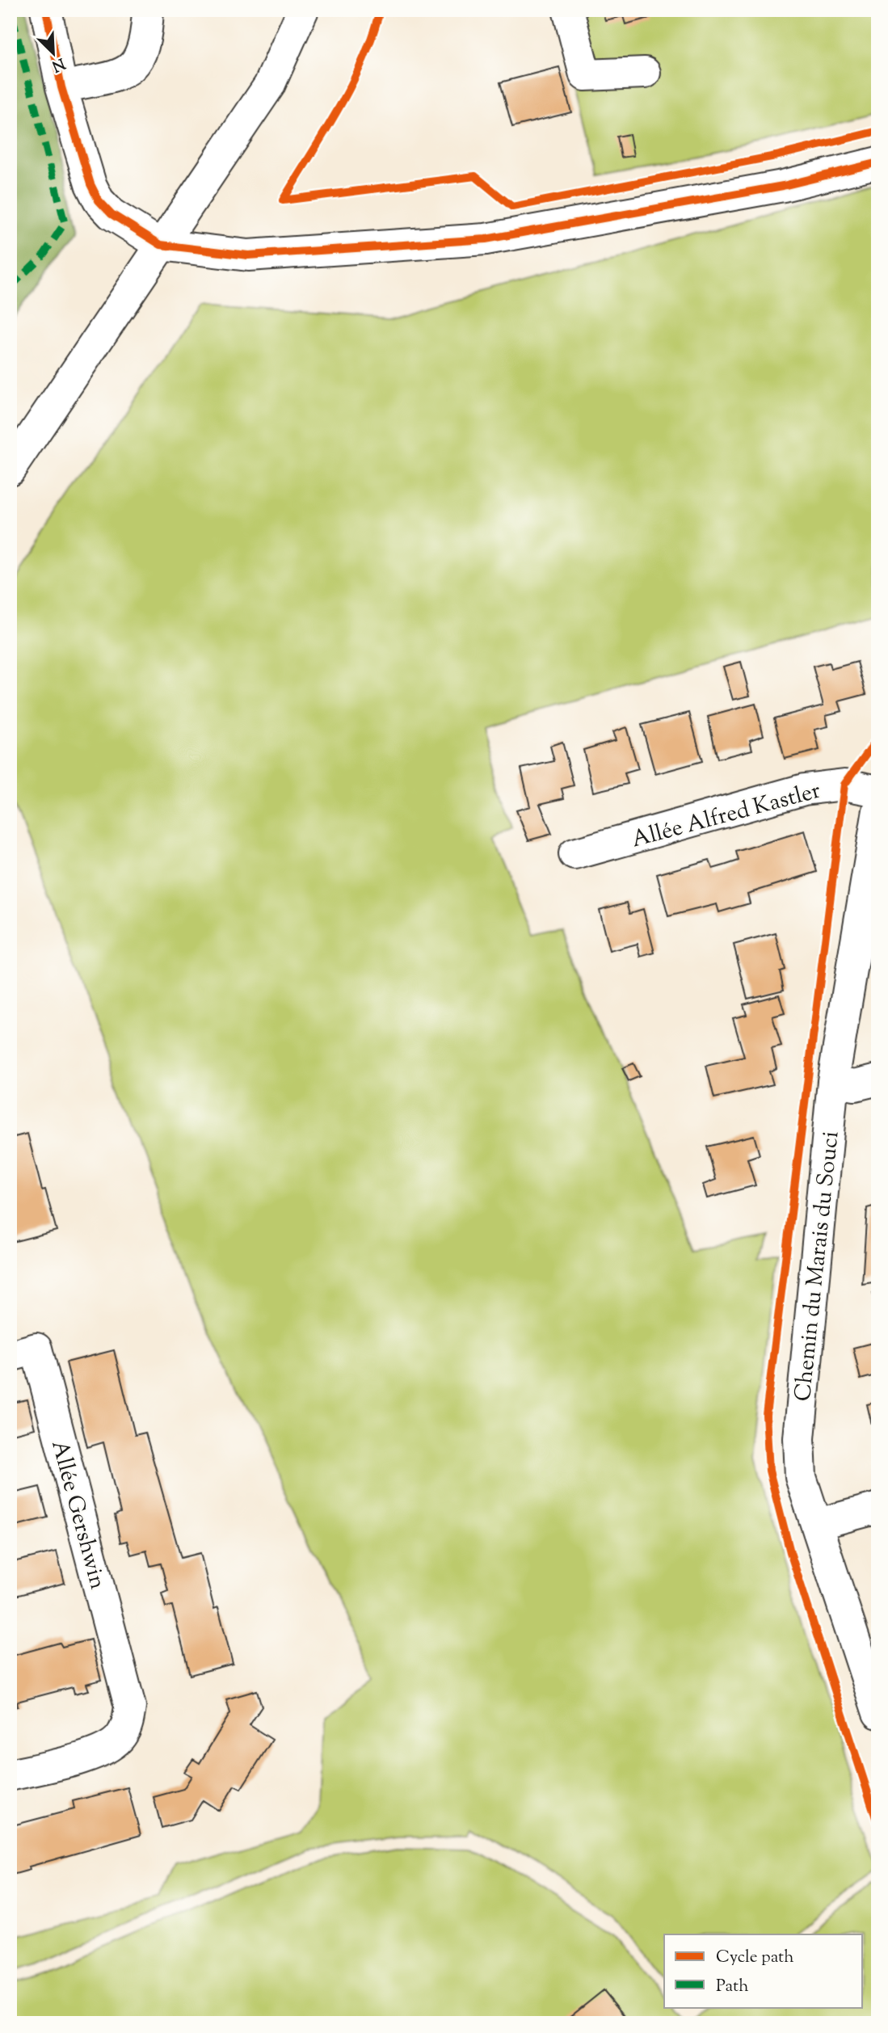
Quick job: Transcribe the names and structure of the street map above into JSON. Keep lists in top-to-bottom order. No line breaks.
{"streets":{"street":["Allée Alfred Kastler","Chemin du Marais du Souci","Allée Gershwin"]},"legend":["Cycle path","Path"],"north":"bottom right"}
